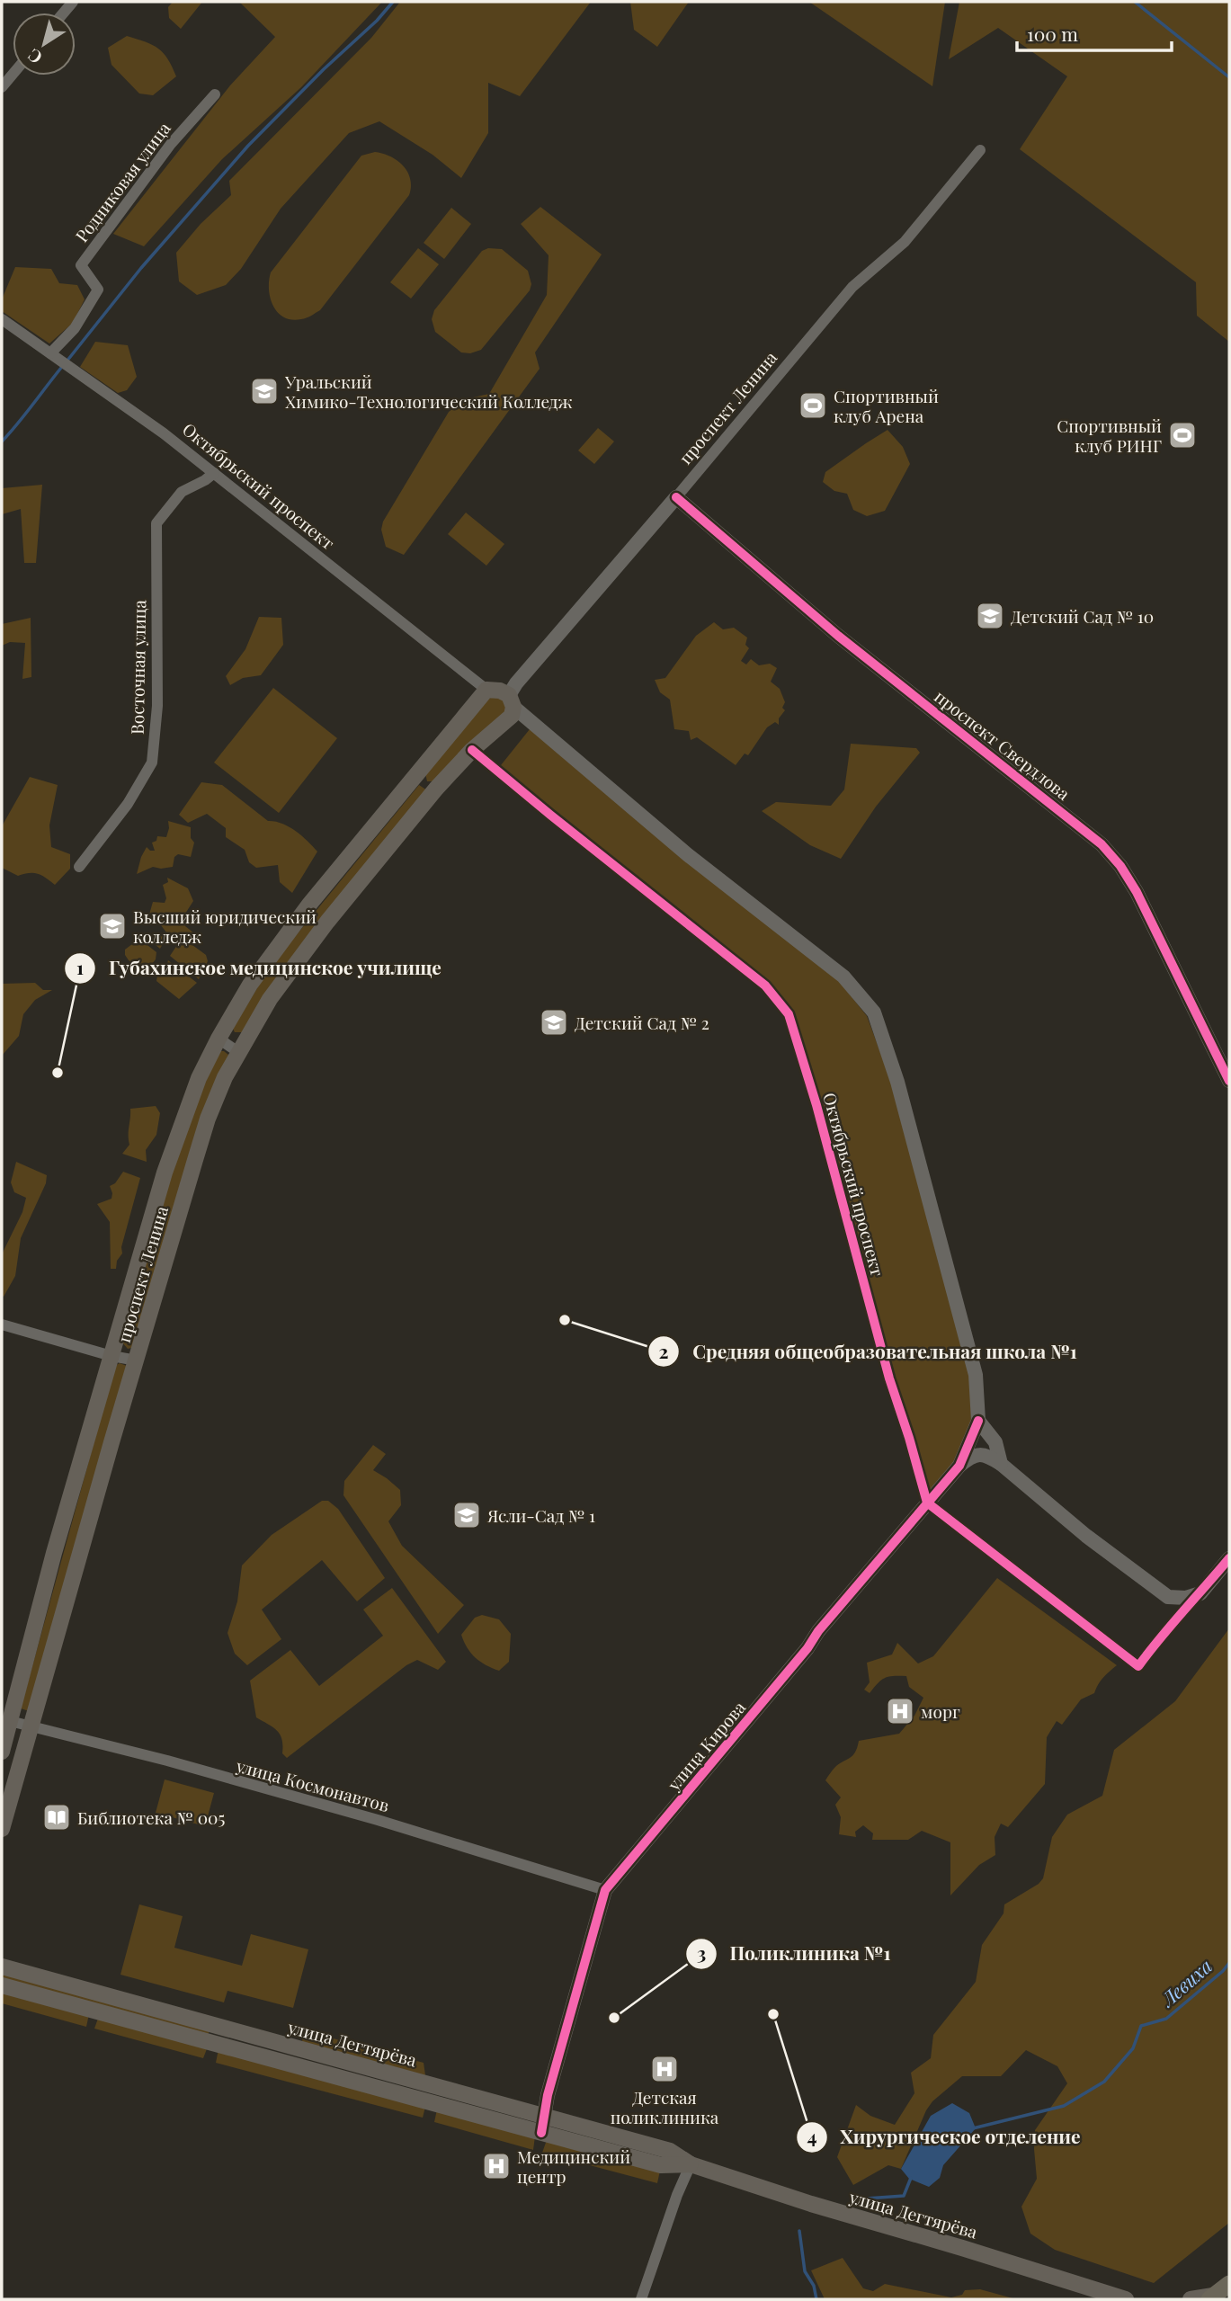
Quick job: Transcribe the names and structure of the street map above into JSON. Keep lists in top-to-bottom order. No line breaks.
{"streets":{"main road":["проспект Ленина","улица Дегтярёва"],"street":["Родниковая улица","Октябрьский проспект","Восточная улица","проспект Свердлова","улица Кирова","улица Космонавтов"]},"crossings":[["Родниковая улица","Октябрьский проспект"],["проспект Ленина","Октябрьский проспект"],["проспект Ленина","проспект Свердлова"],["проспект Ленина","улица Космонавтов"],["Октябрьский проспект","Восточная улица"],["Октябрьский проспект","улица Кирова"],["улица Кирова","улица Космонавтов"],["улица Кирова","улица Дегтярёва"]],"water":["Левиха"],"places":{"school or university":["Уральский Химико-Технологический Колледж","Детский Сад № 10","Высший юридический колледж","Детский Сад № 2","Ясли-Сад № 1"],"sports":["Спортивный клуб Арена","Спортивный клуб РИНГ"],"other":["Губахинское медицинское училище","Средняя общеобразовательная школа №1","Хирургическое отделение","Поликлиника №1"],"hospital":["морг","Детская поликлиника","Медицинский центр"],"library":["Библиотека № 005"]},"scale_bar":"100 m","north":"bottom left"}
